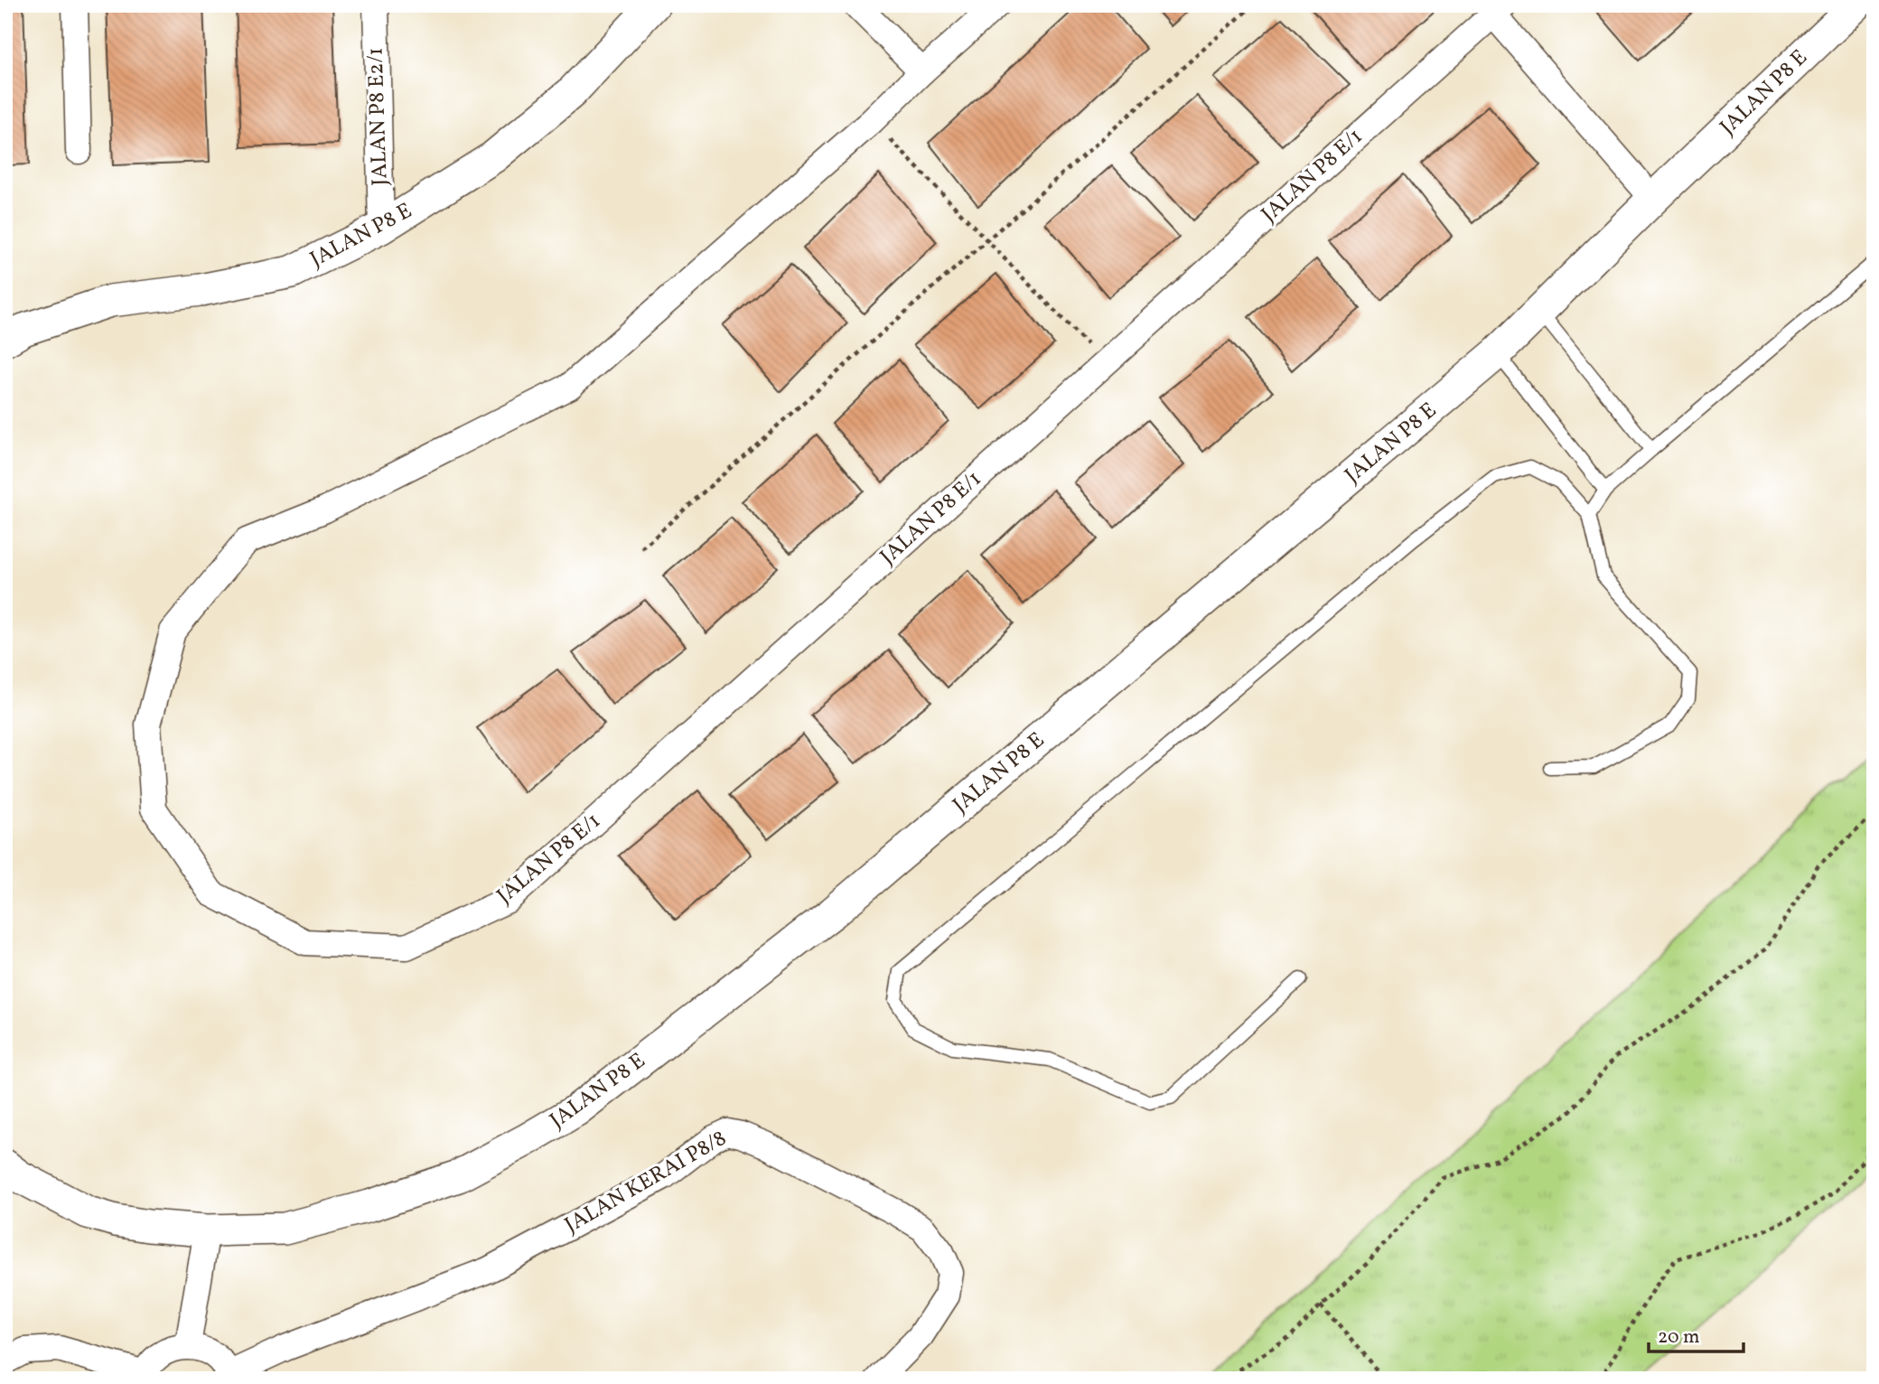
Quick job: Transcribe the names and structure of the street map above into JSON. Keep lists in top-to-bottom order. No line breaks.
{"streets":{"street":["JALAN P8 E","JALAN P8 E2/1","JALAN P8 E/1","JALAN KERAI P8/8"]},"crossings":[["JALAN P8 E","JALAN P8 E2/1"],["JALAN P8 E","JALAN P8 E/1"]],"scale_bar":"20 m"}
